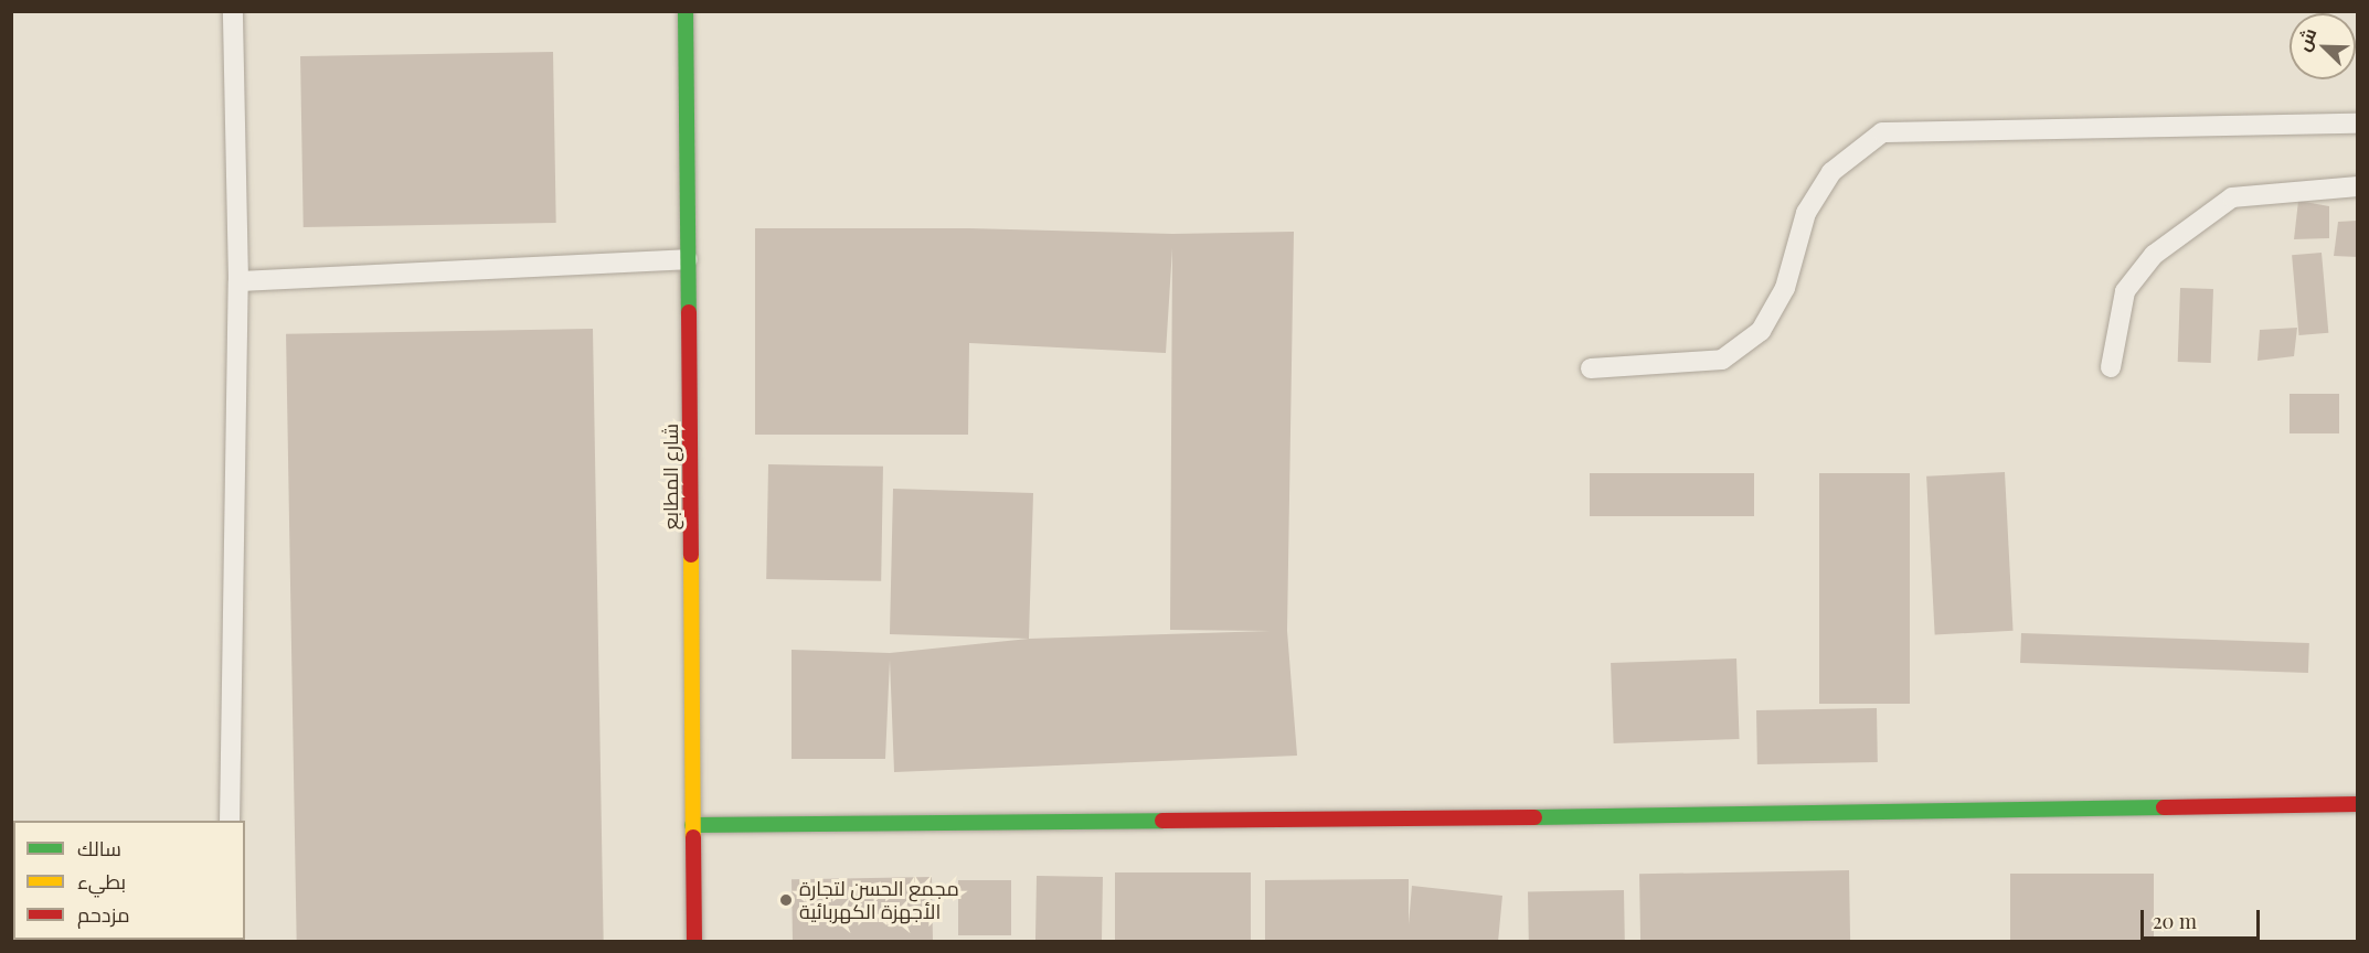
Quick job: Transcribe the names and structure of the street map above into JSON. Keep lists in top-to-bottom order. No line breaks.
{"streets":{"street":["شارع المطابع"]},"places":["مجمع الحسن لتجارة الأجهزة الكهربائية"],"legend":["سالك","بطيء","مزدحم"],"scale_bar":"20 m","north":"top left"}
